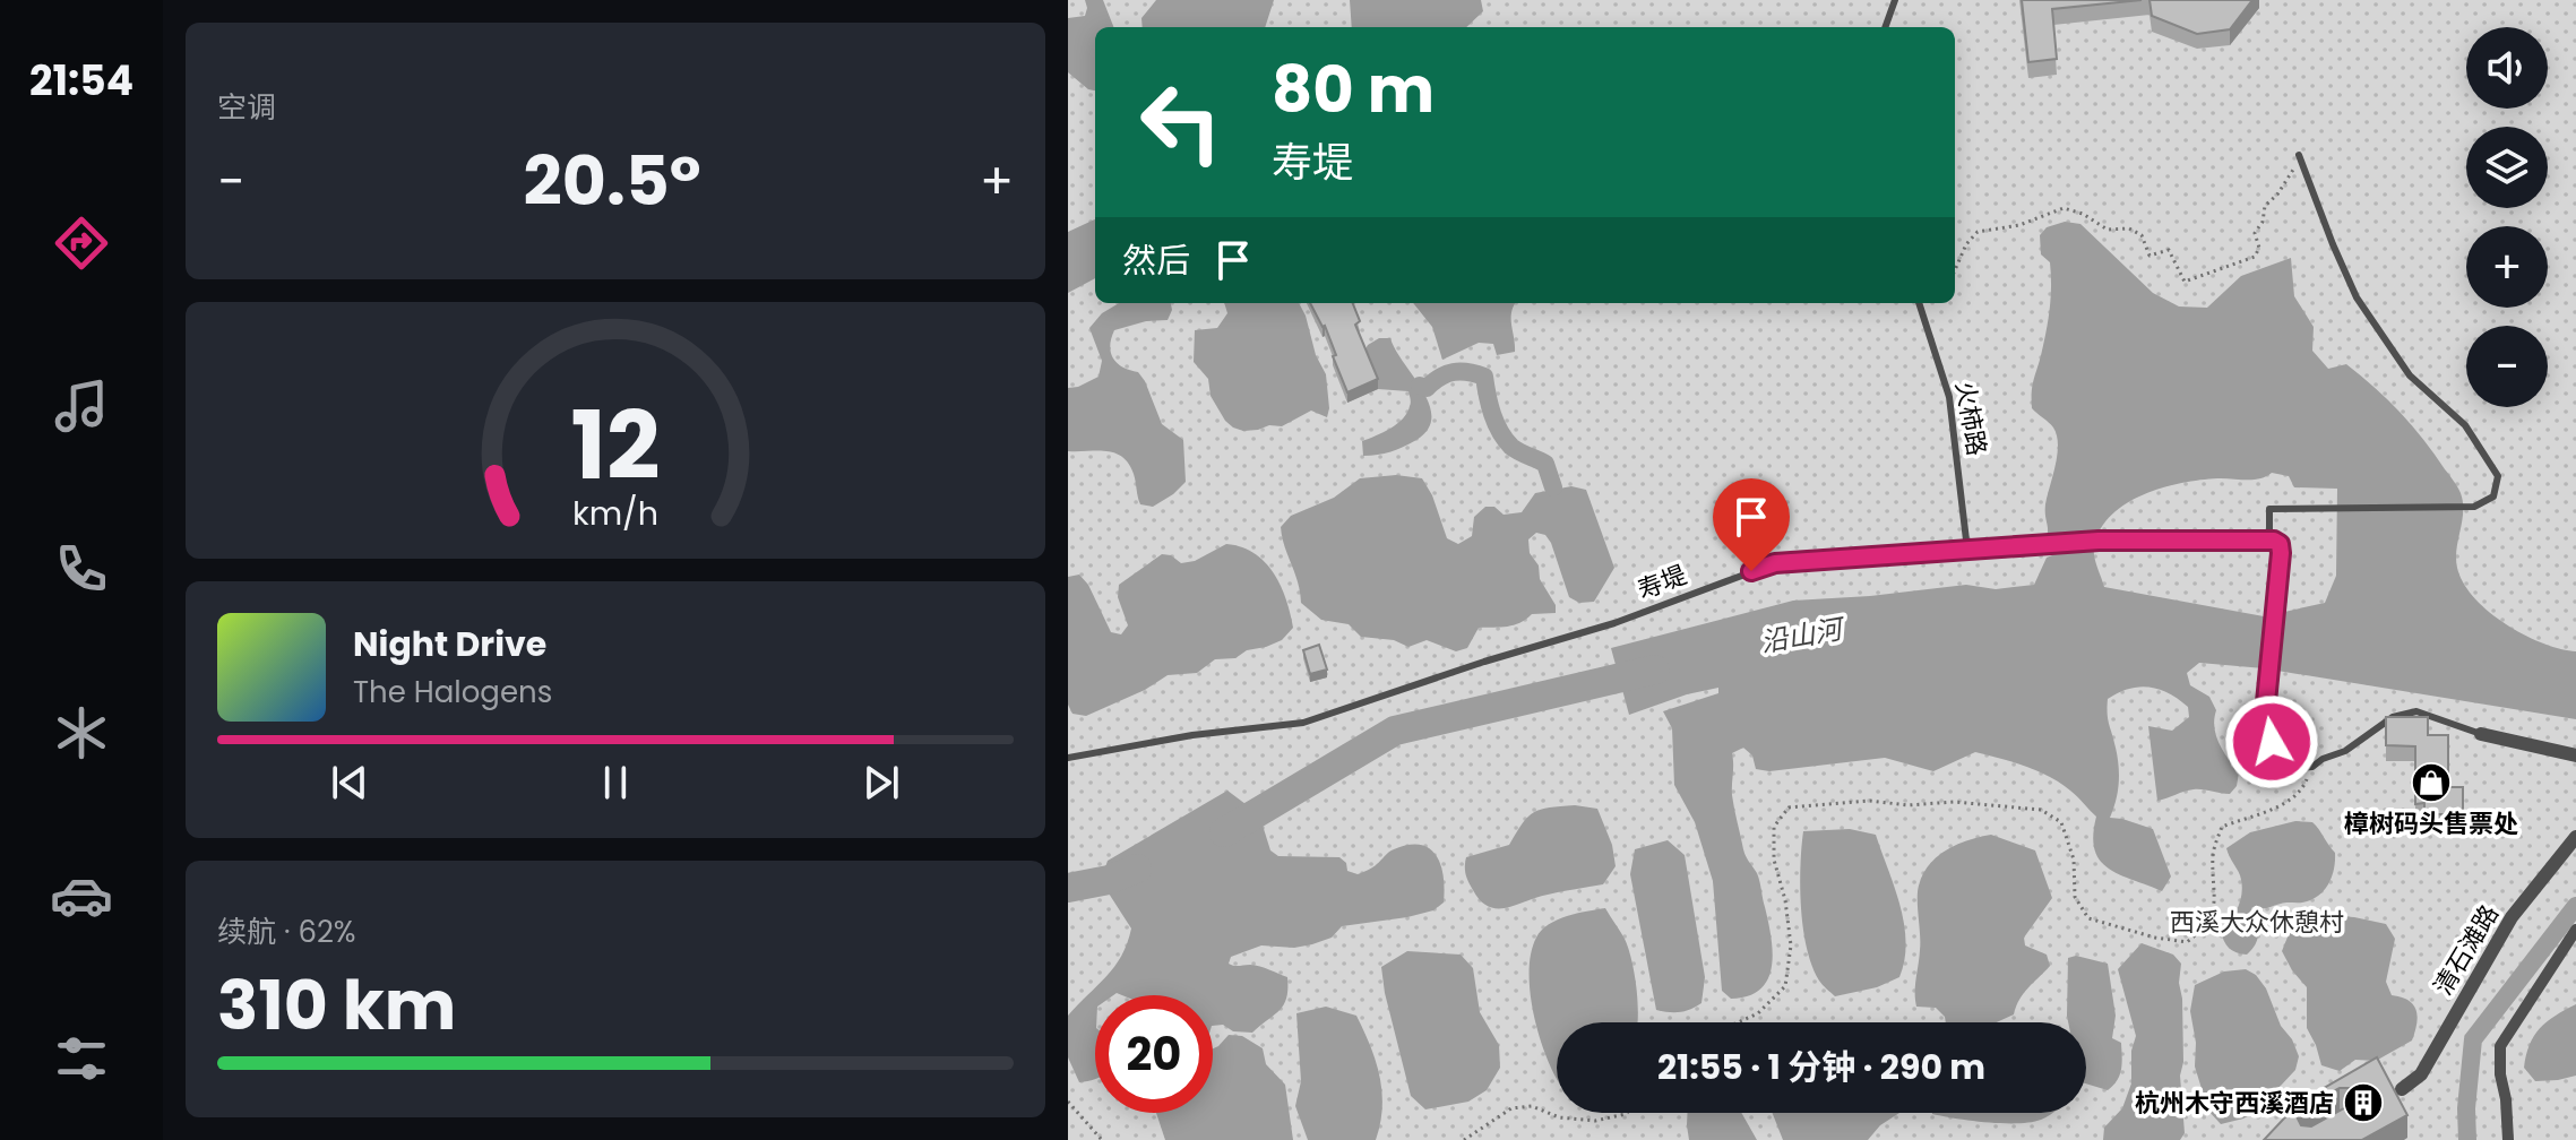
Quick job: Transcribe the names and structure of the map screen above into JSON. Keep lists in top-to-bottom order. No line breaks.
{"streets":{"street":["清石滩路"],"lane":["火柿路","寿堤"]},"crossings":[["火柿路","寿堤"]],"water":["沿山河"],"parks":["西溪大众休憩村"],"places":{"shop":["樟树码头售票处"],"building":["杭州木守西溪酒店"]},"page":{"tabs":"21:54","tile":["空调",["续航 · 62%","310 km"]],"map_buttons":["+","−"],"turn":["80 m","寿堤"],"heat":["−","20.5°","+"],"then":"然后","song":["Night Drive","The Halogens"],"limit":"20","trip":"21:55 · 1 分钟 · 290 m","gauge":["12","km/h"]}}
